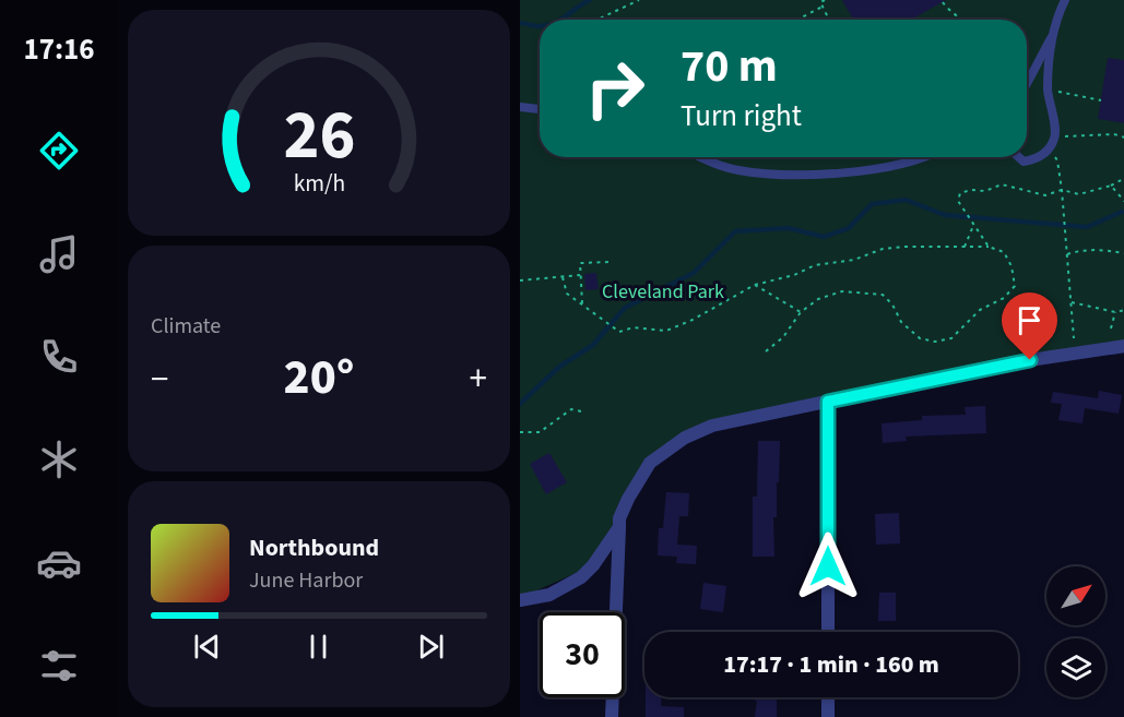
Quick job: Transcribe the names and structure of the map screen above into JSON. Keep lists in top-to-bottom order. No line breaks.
{"parks":["Cleveland Park"],"north":"top right","page":{"tabs":"17:16","turn":["70 m","Turn right"],"tile":"Climate","heat":["−","20°","+"],"song":["Northbound","June Harbor"],"limit":"30","trip":"17:17 · 1 min · 160 m","gauge":["26","km/h"]}}
